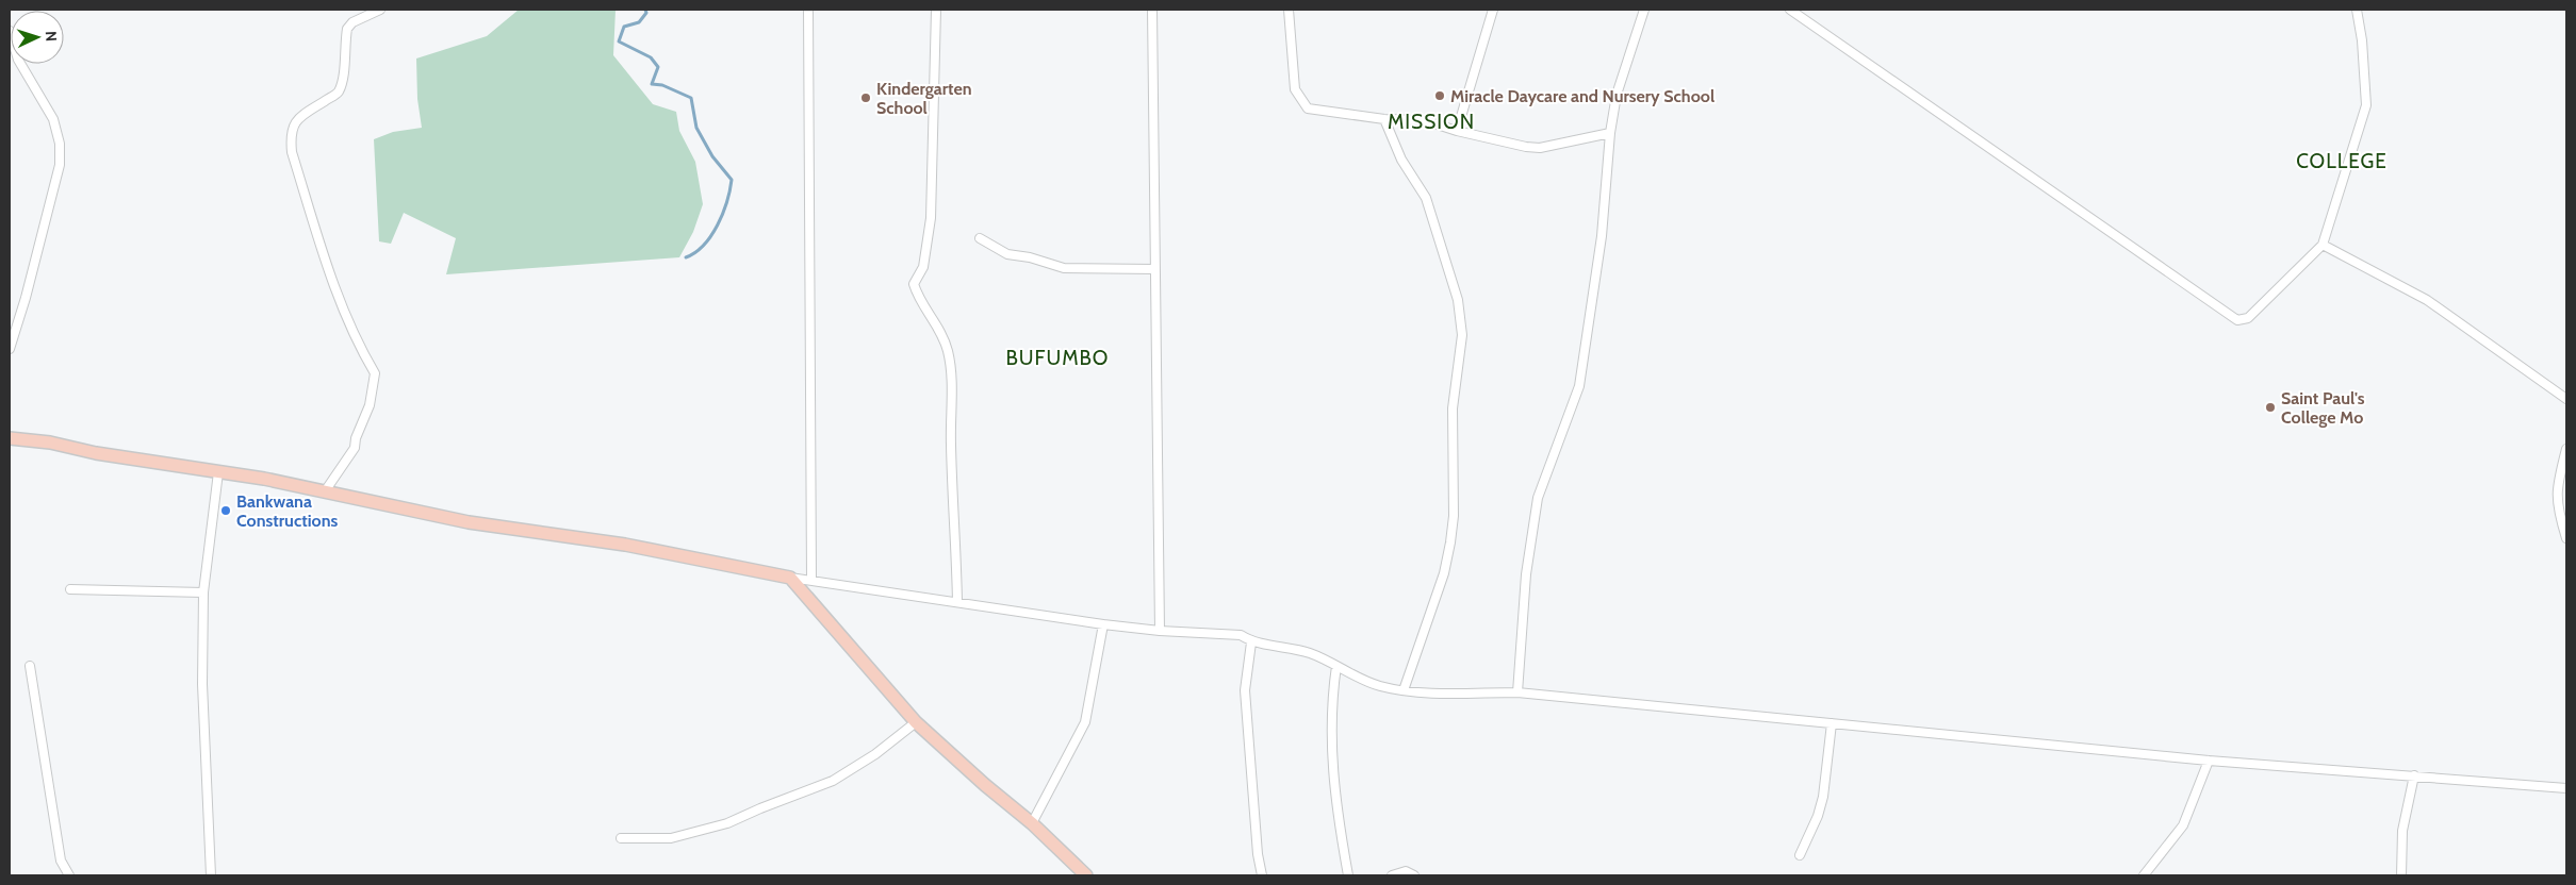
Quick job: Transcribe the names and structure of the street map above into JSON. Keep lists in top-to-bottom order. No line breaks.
{"districts":["MISSION","COLLEGE","BUFUMBO"],"places":["Miracle Daycare and Nursery School","Kindergarten School","Saint Paul's College Mo","Bankwana Constructions"],"north":"right"}
